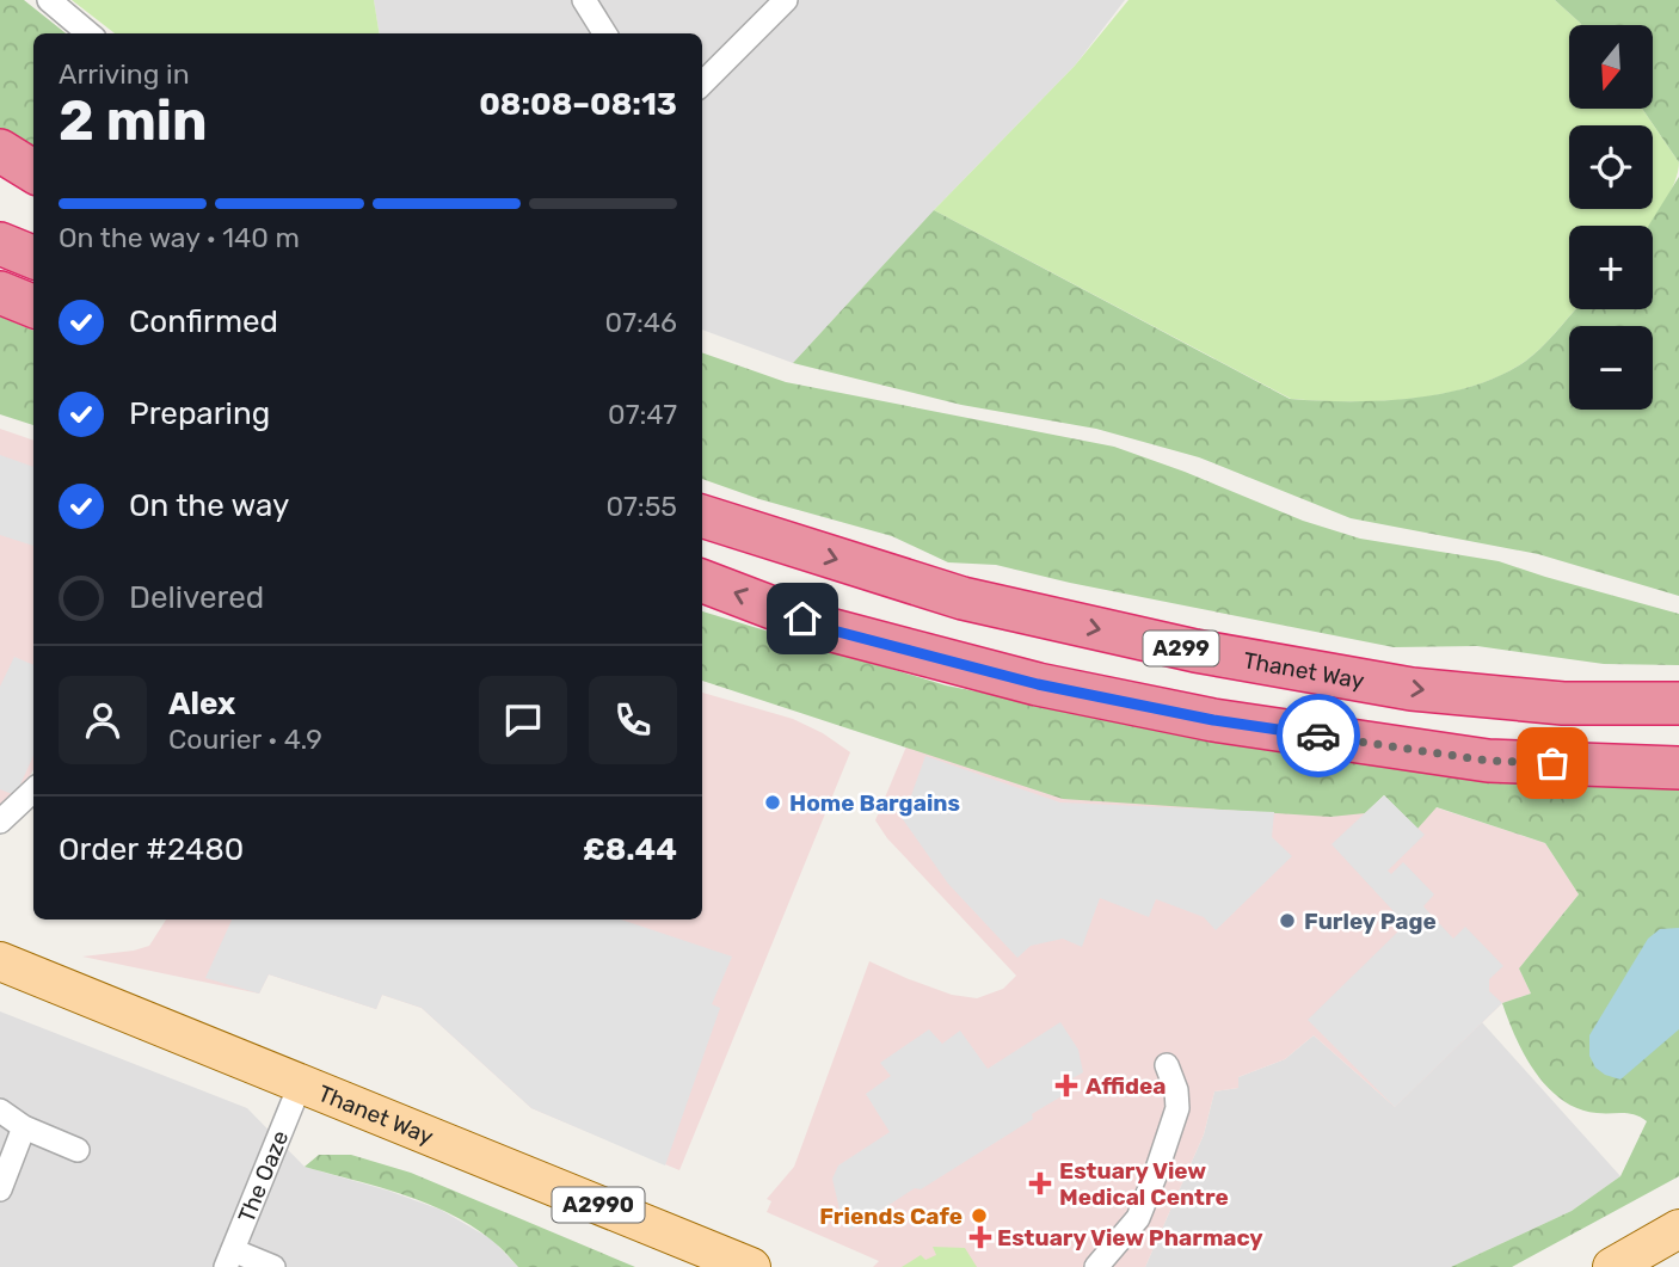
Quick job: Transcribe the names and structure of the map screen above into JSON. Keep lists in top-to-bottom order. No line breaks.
{"streets":{"highway":["A299","Thanet Way"],"main road":["A2990"],"street":["The Oaze"]},"crossings":[["Thanet Way","The Oaze"]],"places":{"other":["Home Bargains","Furley Page","Friends Cafe"],"health":["Affidea","Estuary View Medical Centre","Estuary View Pharmacy"]},"north":"bottom","page":{"map_buttons":["+","−"],"heading":["2 min","Arriving in","08:08–08:13"],"panel":["Alex","Courier · 4.9","Order #2480","£8.44"],"bar":"On the way · 140 m","list":[["Confirmed","07:46"],["Preparing","07:47"],["On the way","07:55"],"Delivered"]}}
